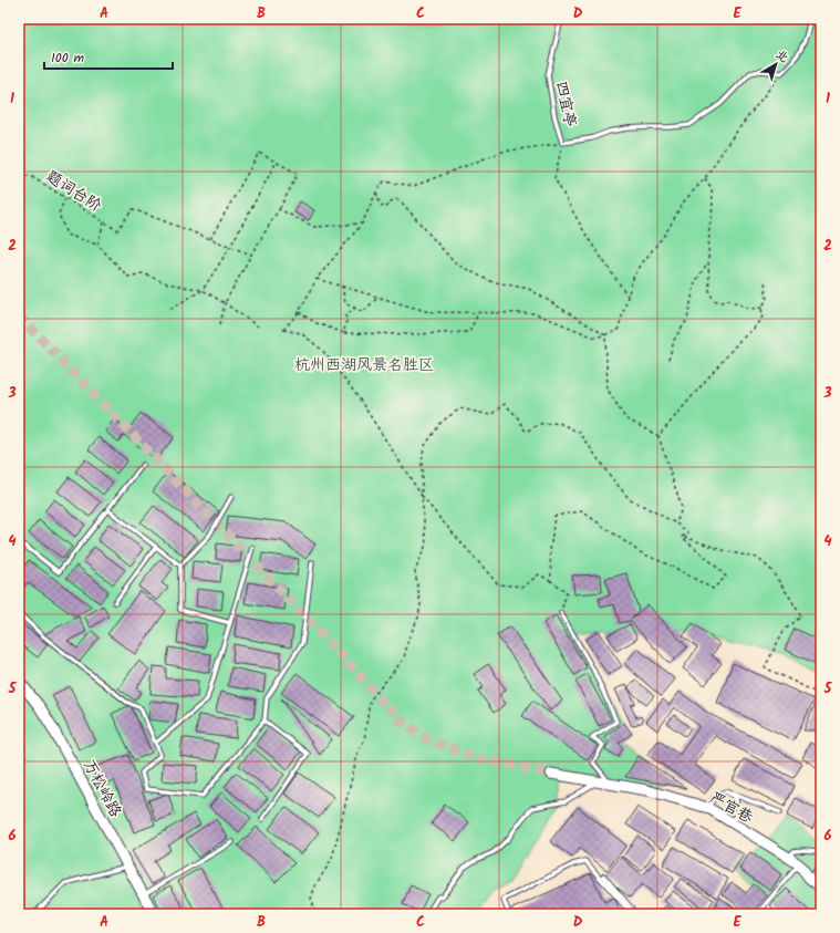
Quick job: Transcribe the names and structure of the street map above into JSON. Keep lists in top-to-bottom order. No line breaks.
{"streets":{"street":["万松岭路","严官巷"],"lane":["四宜亭"],"path":["题词台阶"]},"parks":["杭州西湖风景名胜区"],"scale_bar":"100 m","north":"top right","grid":{"columns":["A","B","C","D","E"],"rows":["1","2","3","4","5","6"]}}
